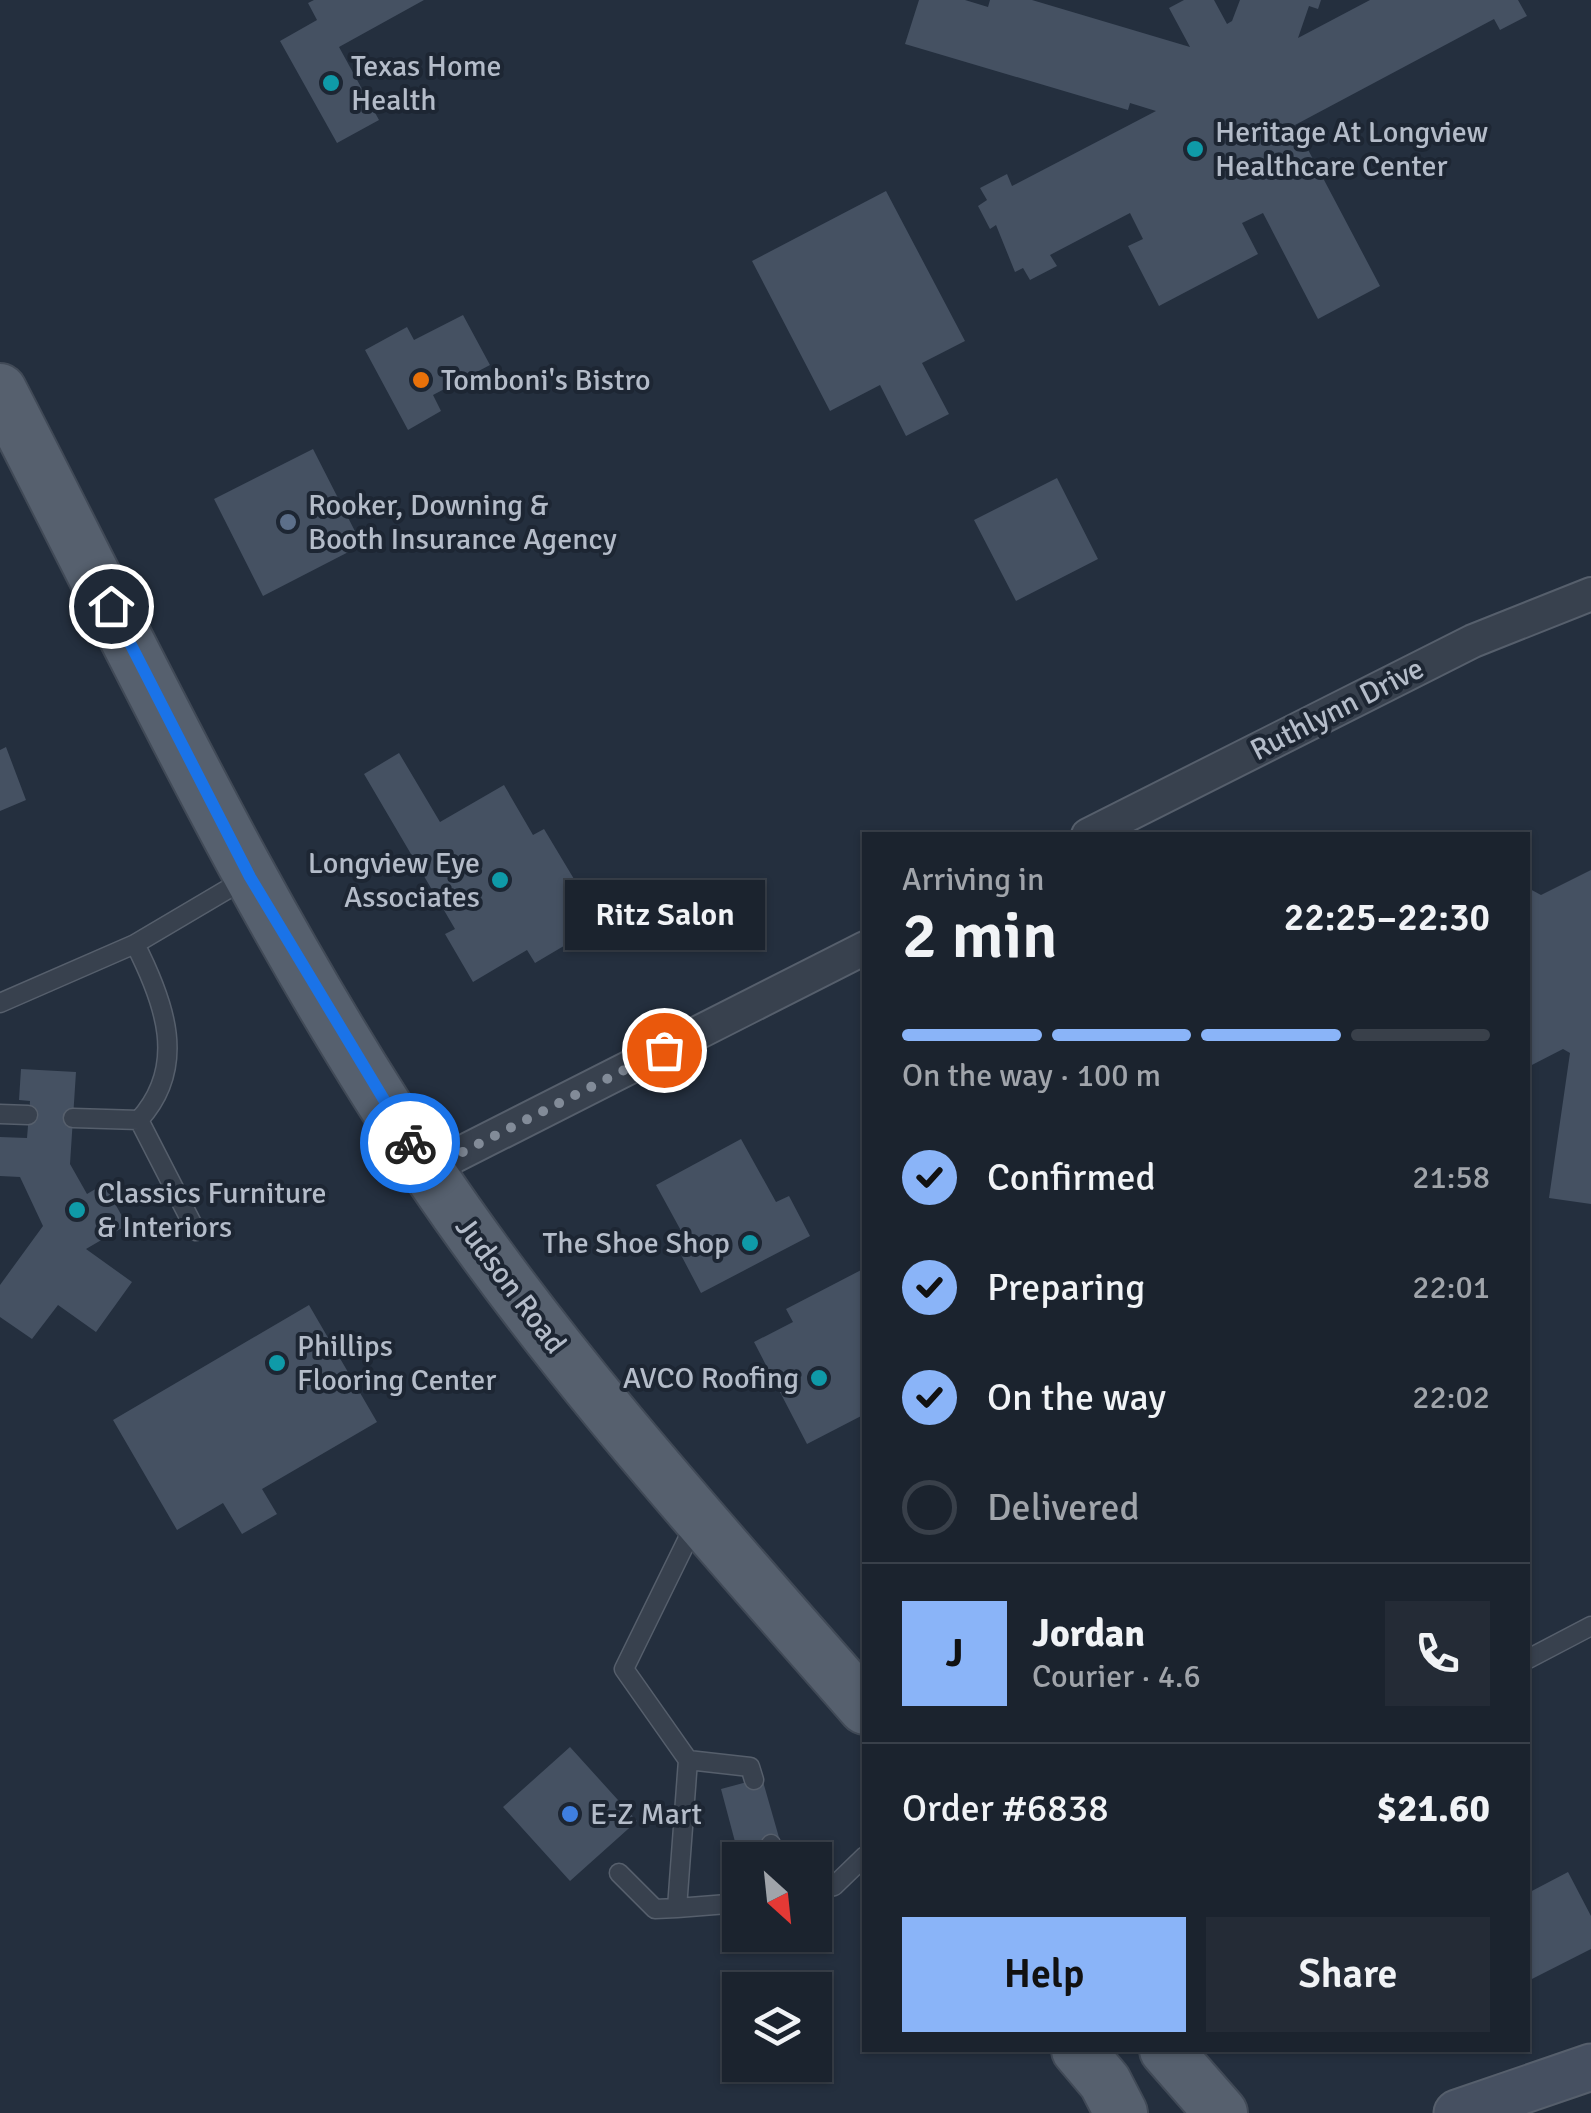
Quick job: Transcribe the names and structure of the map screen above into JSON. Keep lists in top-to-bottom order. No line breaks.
{"streets":{"main road":["Judson Road"],"street":["Ruthlynn Drive"]},"places":["Texas Home Health","Heritage At Longview Healthcare Center","Tomboni's Bistro","Rooker, Downing & Booth Insurance Agency","Longview Eye Associates","Ritz Salon","Classics Furniture & Interiors","The Shoe Shop","Phillips Flooring Center","AVCO Roofing","E-Z Mart"],"north":"bottom right","page":{"heading":["2 min","Arriving in","22:25–22:30"],"panel":["Jordan","Courier · 4.6","Order #6838","$21.60"],"bubble":"Ritz Salon","bar":"On the way · 100 m","list":[["Confirmed","21:58"],["Preparing","22:01"],["On the way","22:02"],"Delivered"],"round":"J","buttons":["Help","Share"]}}
